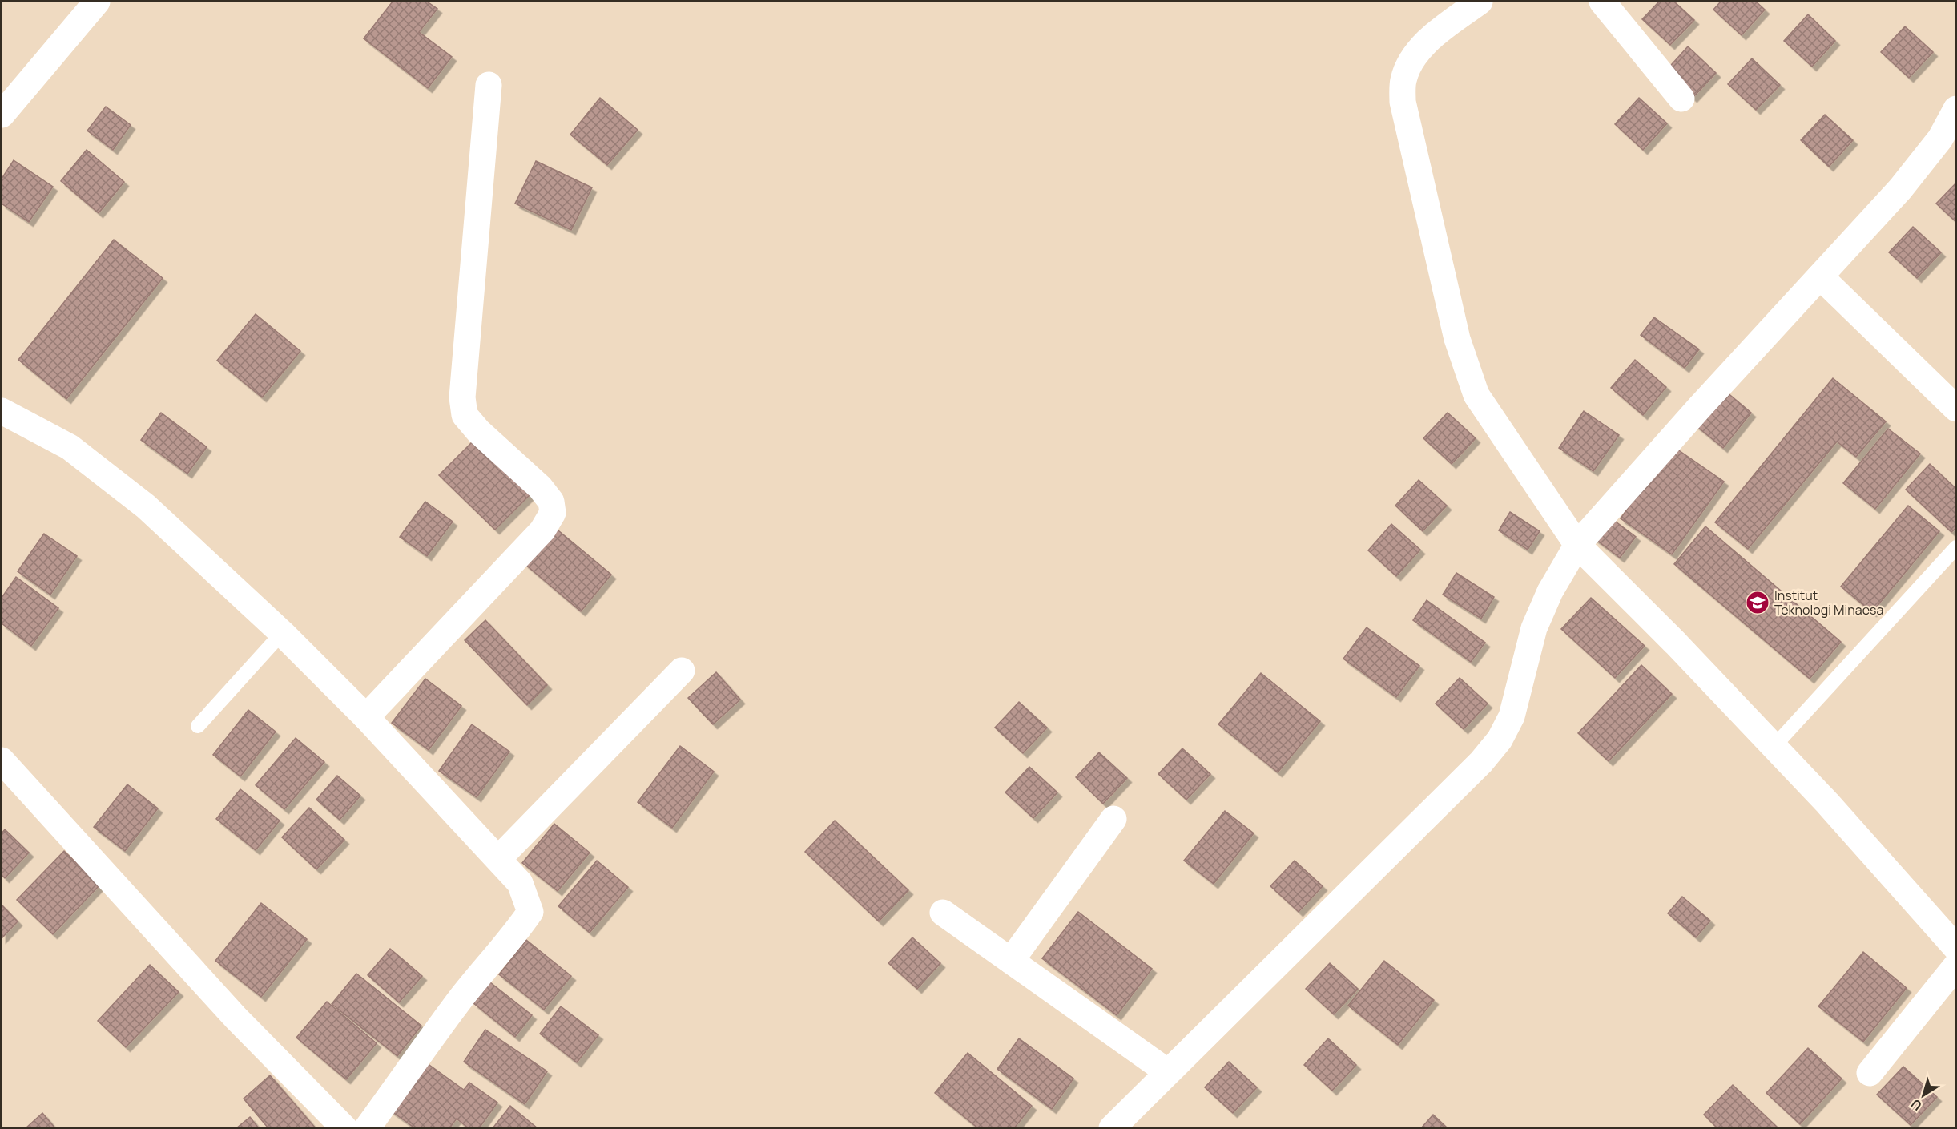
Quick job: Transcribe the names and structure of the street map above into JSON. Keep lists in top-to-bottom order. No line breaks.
{"places":{"school or university":["Institut Teknologi Minaesa"]},"north":"bottom left"}
